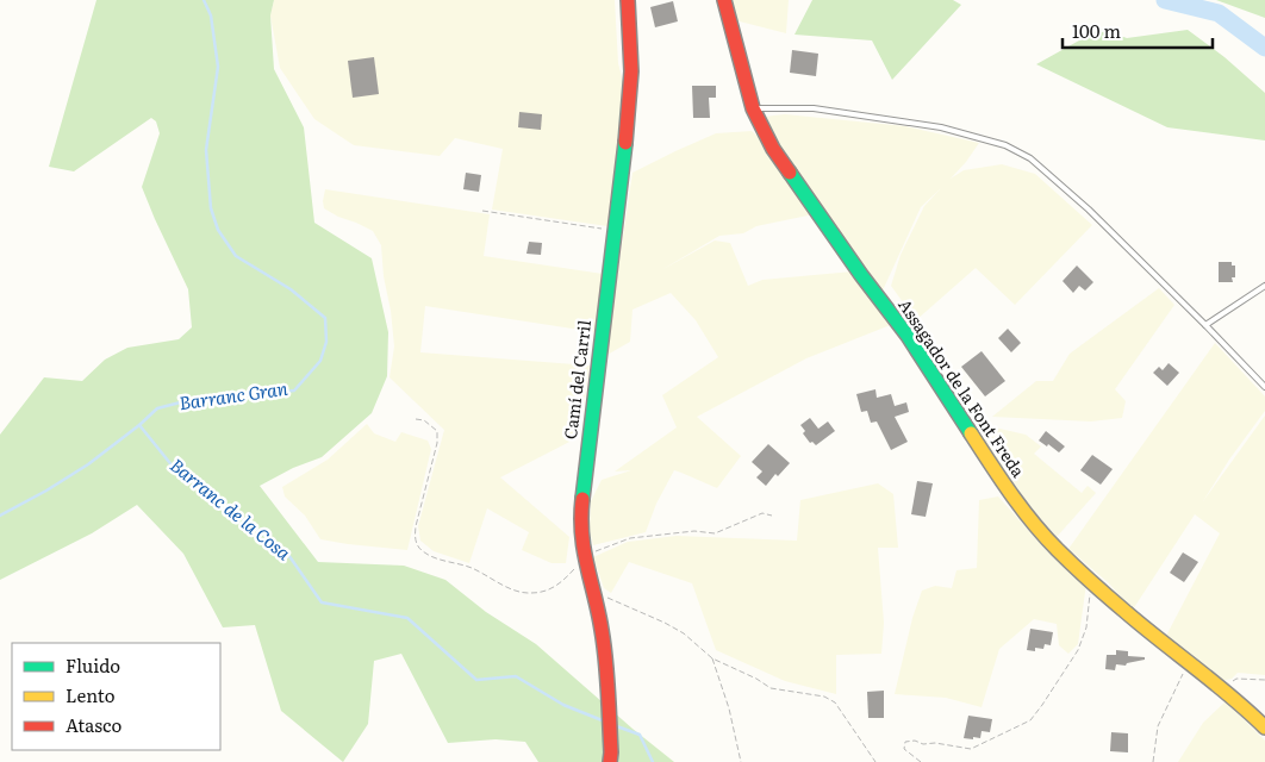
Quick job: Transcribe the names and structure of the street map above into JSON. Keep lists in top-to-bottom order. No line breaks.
{"streets":{"street":["Camí del Carril","Assagador de la Font Freda"]},"water":["Barranc Gran","Barranc de la Cosa"],"legend":["Fluido","Lento","Atasco"],"scale_bar":"100 m"}
